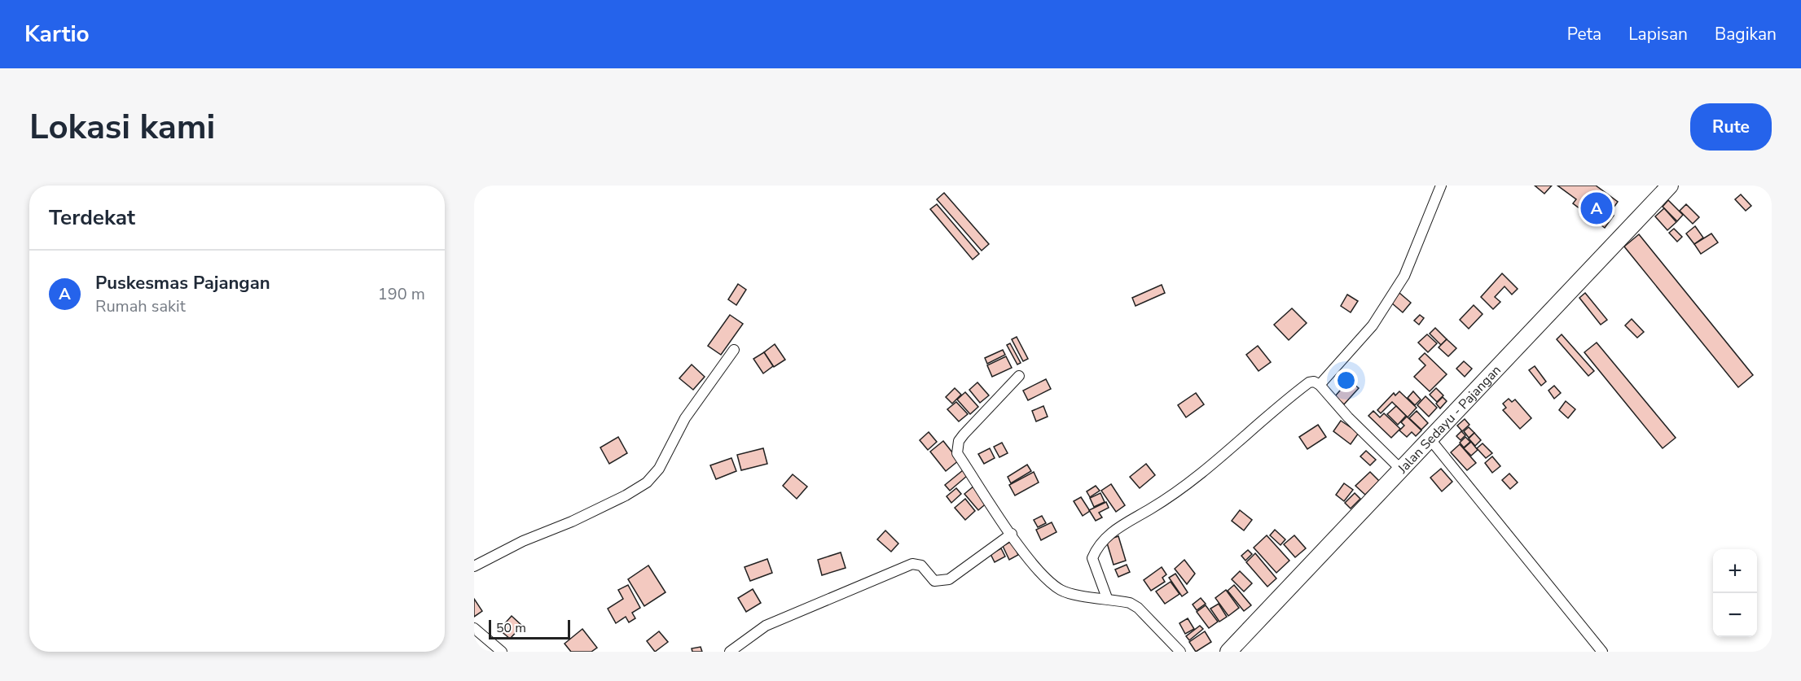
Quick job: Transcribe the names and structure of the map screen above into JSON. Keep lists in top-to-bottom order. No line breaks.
{"streets":{"main road":["Jalan Sedayu - Pajangan"]},"scale_bar":"50 m","page":{"header":"Kartio","nav":["Peta","Lapisan","Bagikan"],"buttons":"Rute","title":"Lokasi kami","heading":"Terdekat","pins":"A","list":[{"mark":"A","name":"Puskesmas Pajangan","note":"Rumah sakit","value":"190 m"}],"map_buttons":["+","−"],"scale":"50 m"}}
